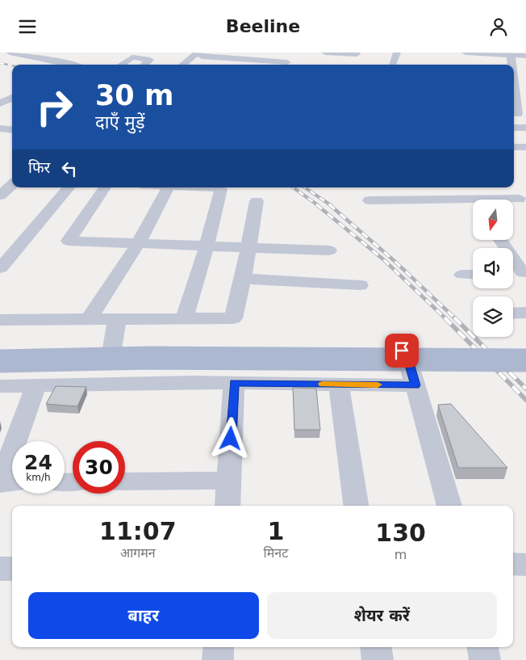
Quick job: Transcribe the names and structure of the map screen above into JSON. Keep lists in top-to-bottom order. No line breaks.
{"north":"bottom","page":{"header":"Beeline","turn":["30 m","दाएँ मुड़ें"],"then":"फिर","speed":"24 km/h","limit":"30","eta":["11:07","आगमन","1","मिनट","130","m"],"buttons":["बाहर","शेयर करें"]}}
